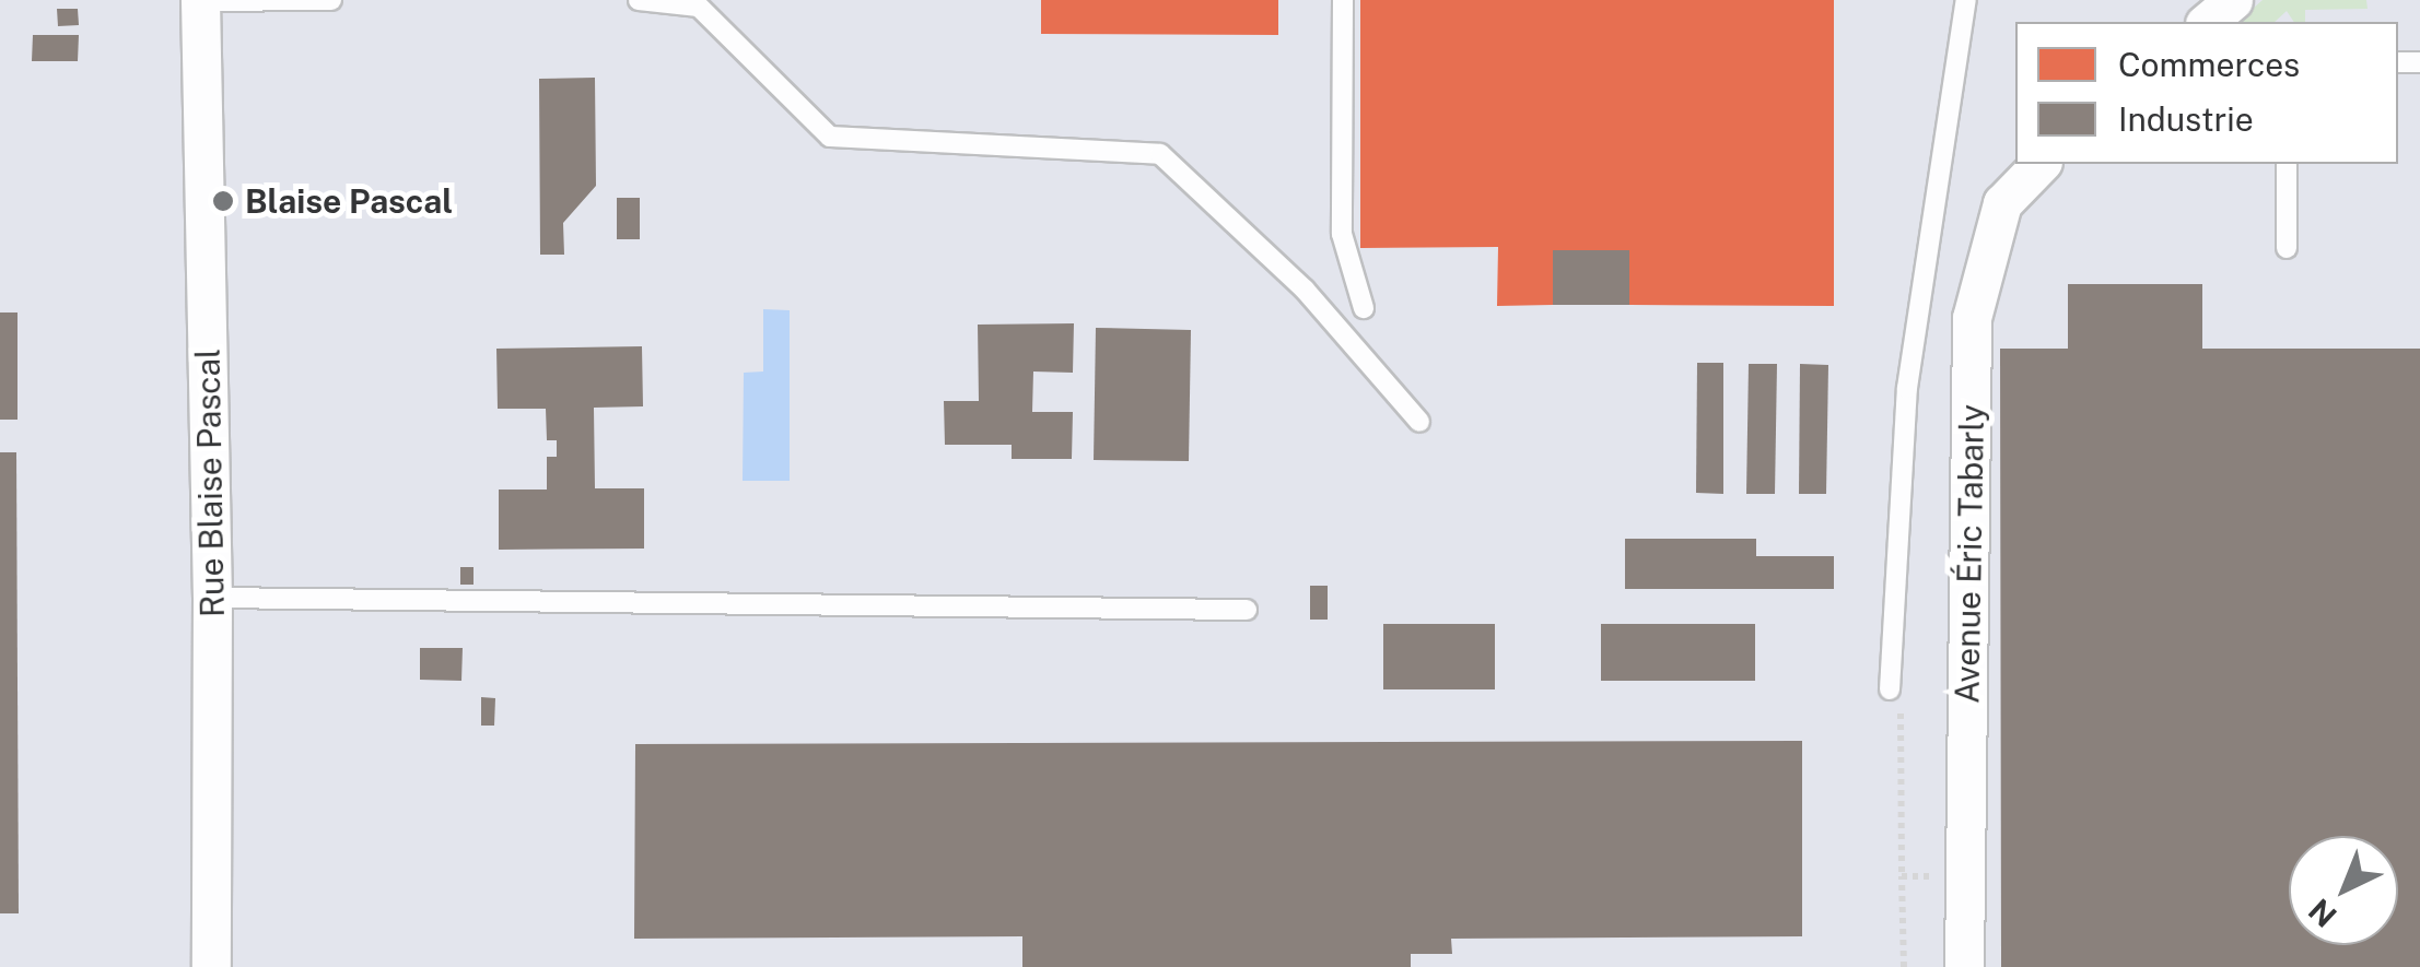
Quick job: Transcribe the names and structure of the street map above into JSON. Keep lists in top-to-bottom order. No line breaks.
{"streets":{"street":["Rue Blaise Pascal","Avenue Éric Tabarly"]},"places":["Blaise Pascal"],"legend":["Commerces","Industrie"],"north":"bottom left"}
